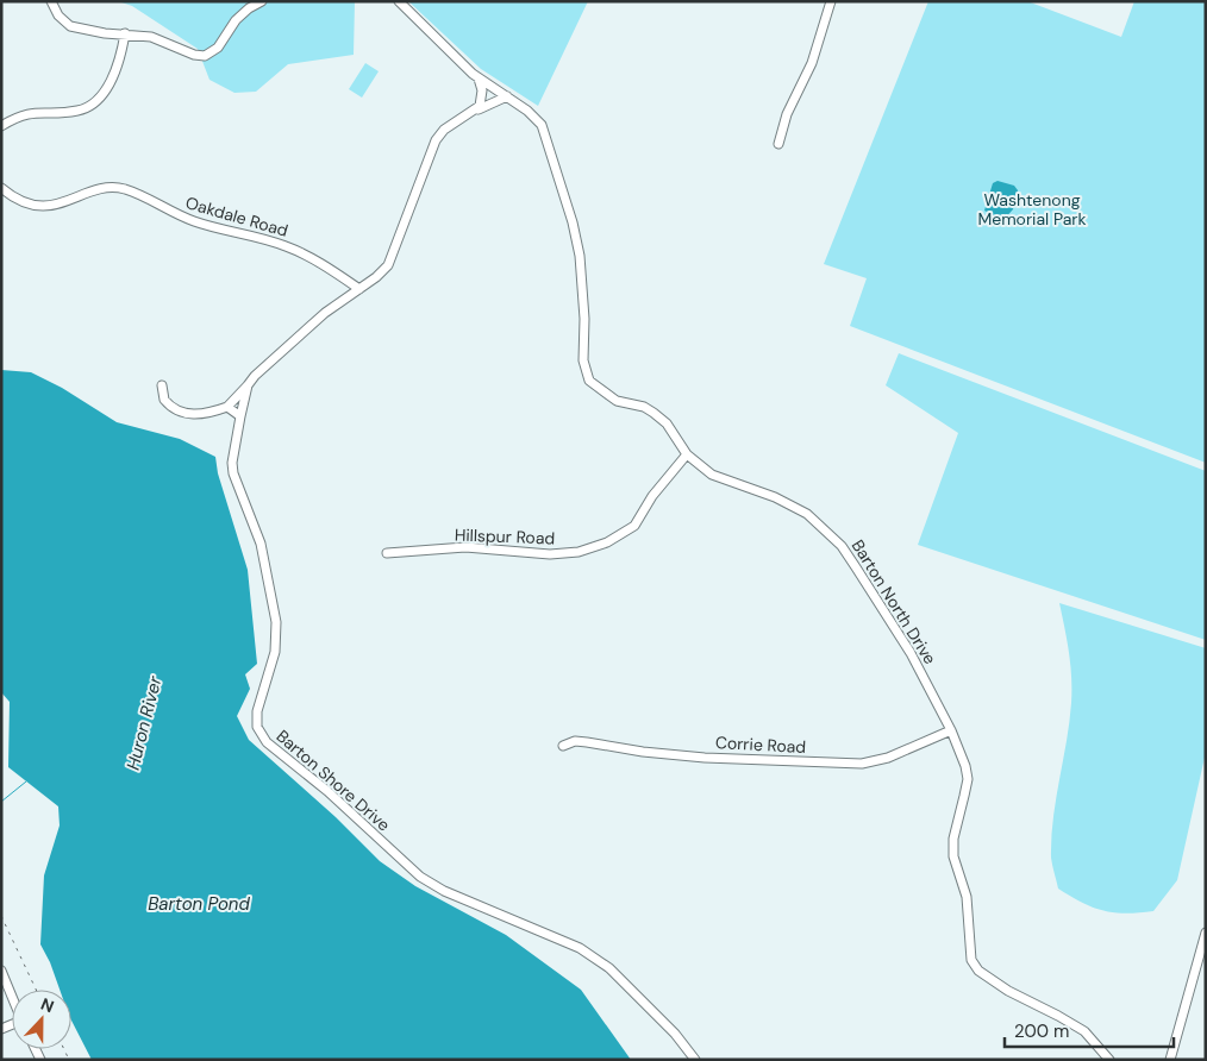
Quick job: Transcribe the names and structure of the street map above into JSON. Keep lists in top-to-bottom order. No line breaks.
{"streets":{"street":["Oakdale Road","Hillspur Road","Barton North Drive","Corrie Road","Barton Shore Drive"]},"crossings":[["Hillspur Road","Barton North Drive"],["Barton North Drive","Corrie Road"]],"water":["Huron River","Barton Pond"],"parks":["Washtenong Memorial Park"],"scale_bar":"200 m","north":"top"}
